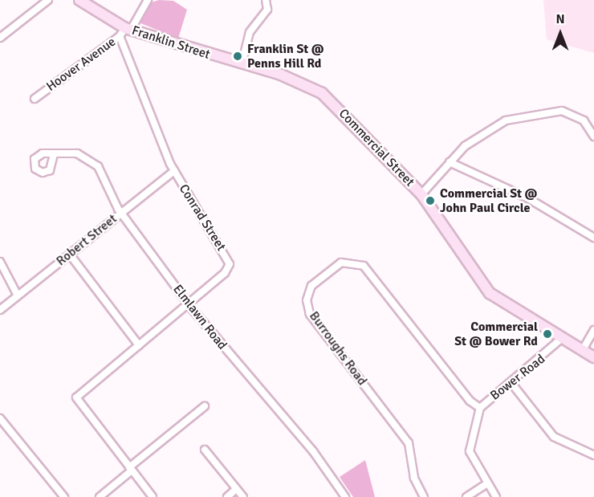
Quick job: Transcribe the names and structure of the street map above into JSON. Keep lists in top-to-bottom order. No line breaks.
{"streets":{"main road":["Franklin Street","Commercial Street"],"street":["Hoover Avenue","Conrad Street","Robert Street","Elmlawn Road","Burroughs Road","Bower Road"]},"crossings":[["Franklin Street","Hoover Avenue"],["Franklin Street","Commercial Street"],["Hoover Avenue","Conrad Street"],["Commercial Street","Bower Road"],["Conrad Street","Robert Street"],["Conrad Street","Elmlawn Road"],["Robert Street","Elmlawn Road"],["Burroughs Road","Bower Road"]],"places":["Franklin St @ Penns Hill Rd","Commercial St @ John Paul Circle","Commercial St @ Bower Rd"],"north":"top"}
